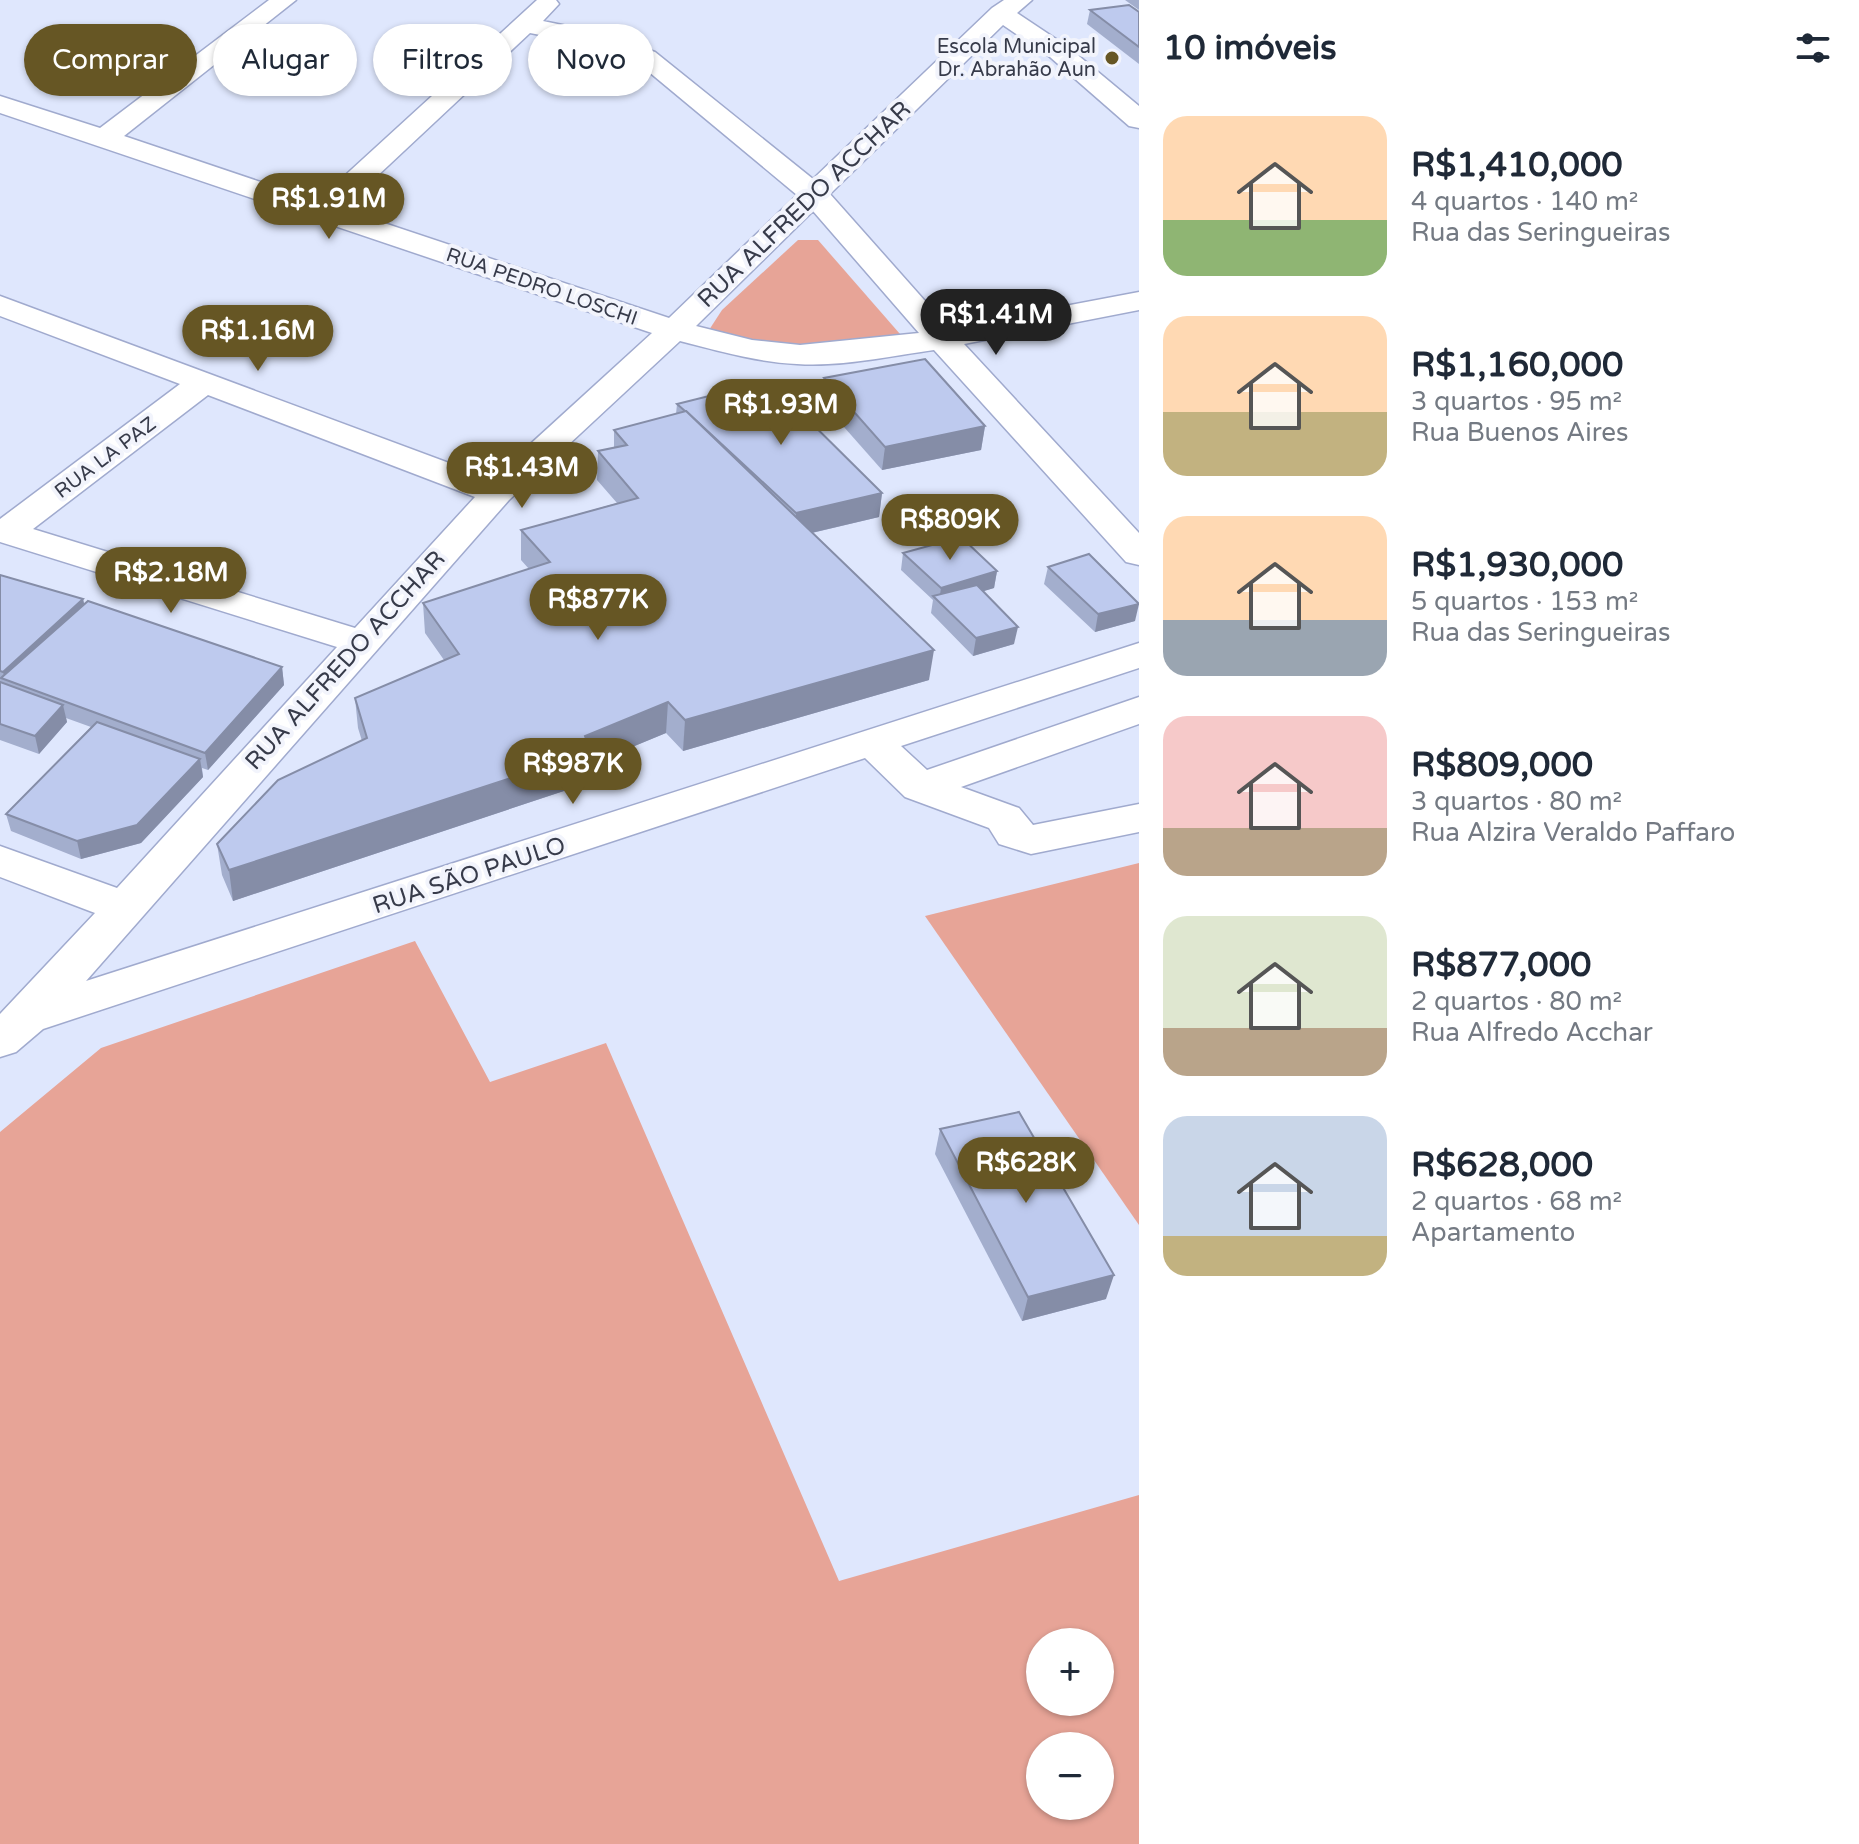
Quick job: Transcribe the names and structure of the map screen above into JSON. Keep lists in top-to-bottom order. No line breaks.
{"streets":{"street":["RUA ALFREDO ACCHAR","RUA PEDRO LOSCHI","RUA LA PAZ","RUA SÃO PAULO"]},"crossings":[["RUA ALFREDO ACCHAR","RUA PEDRO LOSCHI"],["RUA ALFREDO ACCHAR","RUA SÃO PAULO"]],"places":["Escola Municipal Dr. Abrahão Aun"],"page":{"heading":"10 imóveis","chip":["Comprar","Alugar","Filtros","Novo"],"list":[{"name":"R$1,410,000","note":"4 quartos · 140 m² · Rua das Seringueiras"},{"name":"R$1,160,000","note":"3 quartos · 95 m² · Rua Buenos Aires"},{"name":"R$1,930,000","note":"5 quartos · 153 m² · Rua das Seringueiras"},{"name":"R$809,000","note":"3 quartos · 80 m² · Rua Alzira Veraldo Paffaro"},{"name":"R$877,000","note":"2 quartos · 80 m² · Rua Alfredo Acchar"},{"name":"R$628,000","note":"2 quartos · 68 m² · Apartamento"}],"price":["R$1.91M","R$1.41M","R$1.16M","R$1.93M","R$1.43M","R$809K","R$2.18M","R$877K","R$987K","R$628K"],"map_buttons":["+","−"]}}
